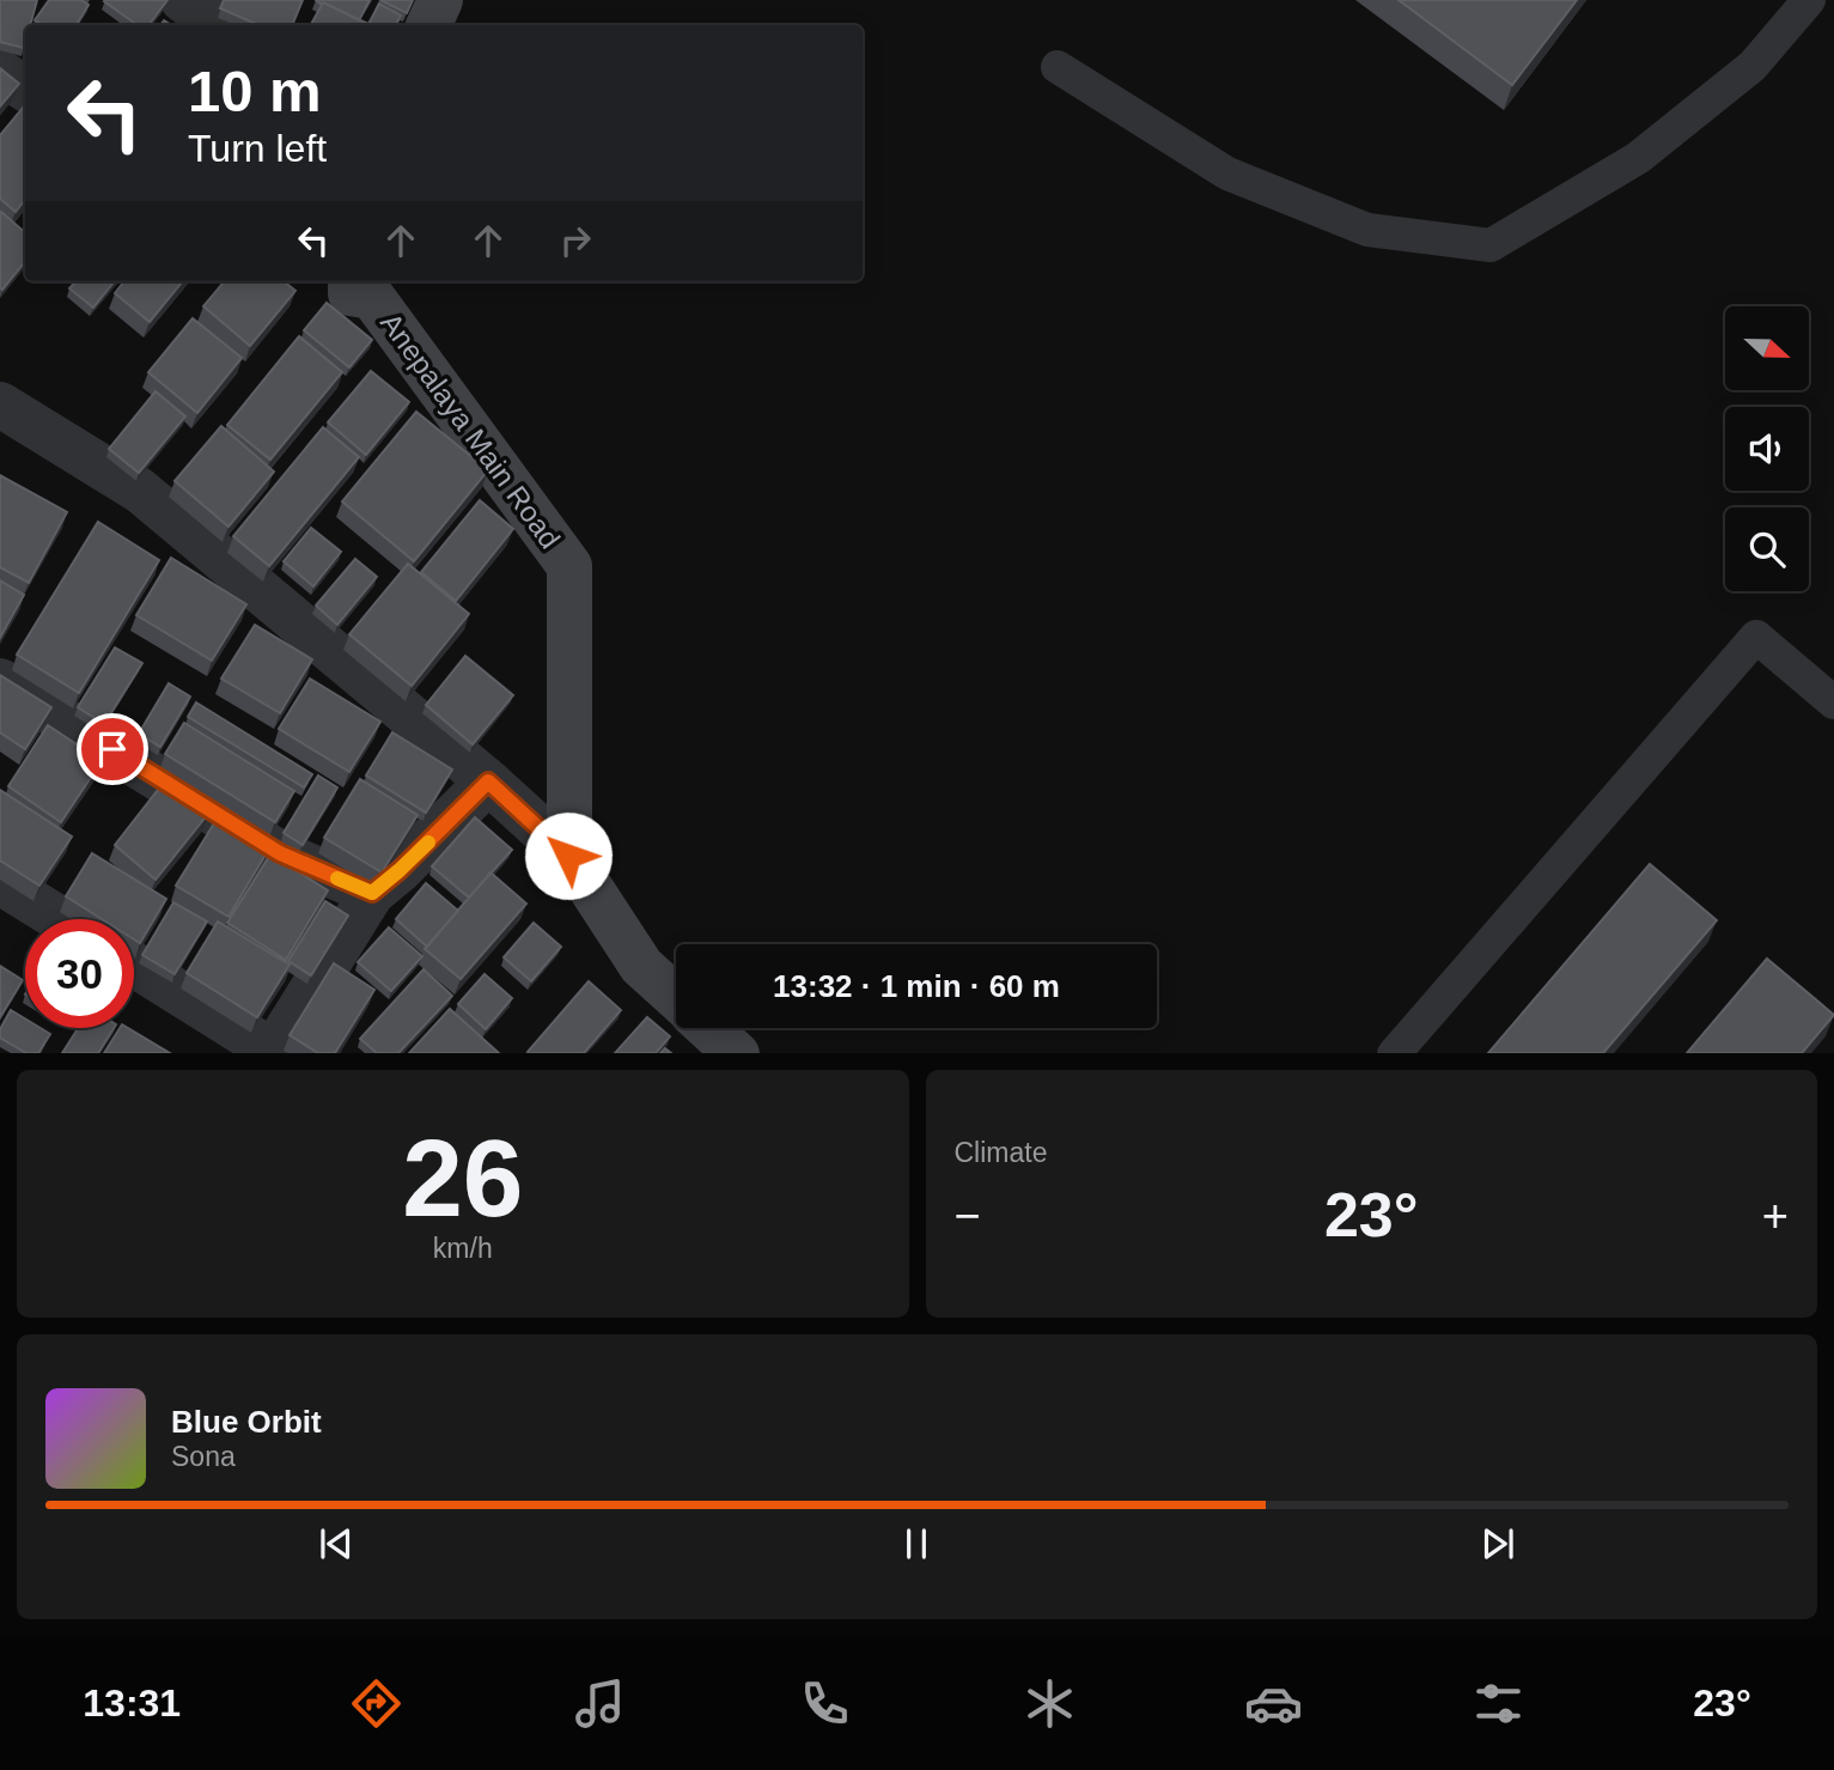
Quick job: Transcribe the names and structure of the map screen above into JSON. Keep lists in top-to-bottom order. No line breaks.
{"streets":{"street":["Anepalaya Main Road"]},"north":"right","page":{"turn":["10 m","Turn left"],"limit":"30","trip":"13:32 · 1 min · 60 m","tile":[["26","km/h"],"Climate"],"heat":["−","23°","+"],"song":["Blue Orbit","Sona"],"tabs":["13:31","23°"]}}
